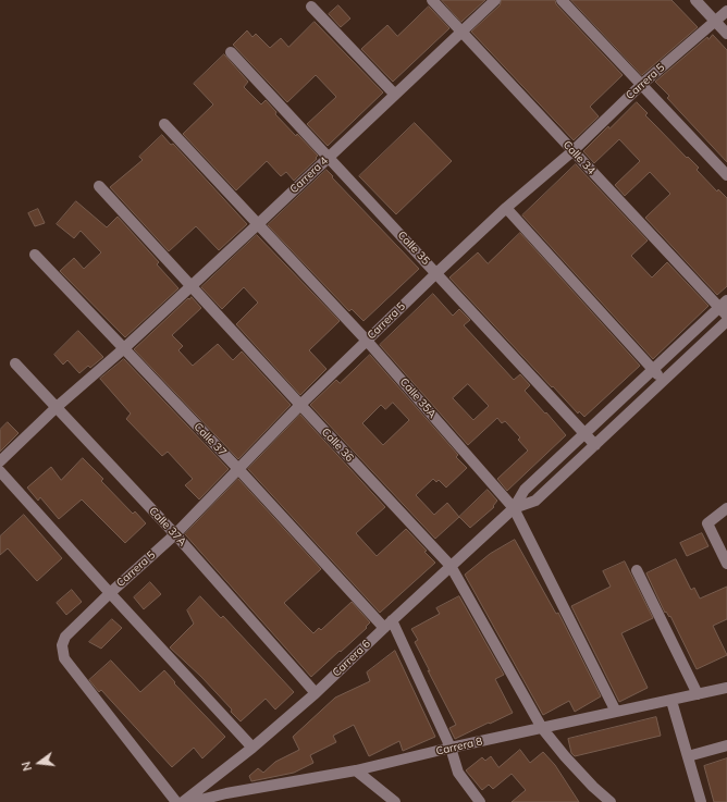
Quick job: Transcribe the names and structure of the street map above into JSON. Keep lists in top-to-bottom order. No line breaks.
{"streets":{"street":["Carrera 5","Calle 34","Carrera 4","Calle 35","Calle 35A","Calle 37","Calle 36","Calle 37A","Carrera 6","Carrera 8"]},"crossings":[["Carrera 5","Calle 34"],["Carrera 5","Calle 35"],["Carrera 5","Calle 35A"],["Carrera 5","Calle 37"],["Carrera 5","Calle 36"],["Carrera 5","Calle 37A"],["Calle 34","Carrera 4"],["Calle 34","Carrera 6"],["Carrera 4","Calle 35"],["Carrera 4","Calle 35A"],["Carrera 4","Calle 37"],["Carrera 4","Calle 36"],["Carrera 4","Calle 37A"],["Calle 35","Carrera 6"],["Calle 35A","Carrera 6"],["Calle 35A","Carrera 8"],["Calle 37","Carrera 6"],["Calle 37","Carrera 8"],["Calle 36","Carrera 6"],["Calle 36","Carrera 8"],["Calle 37A","Carrera 6"]],"north":"left"}
